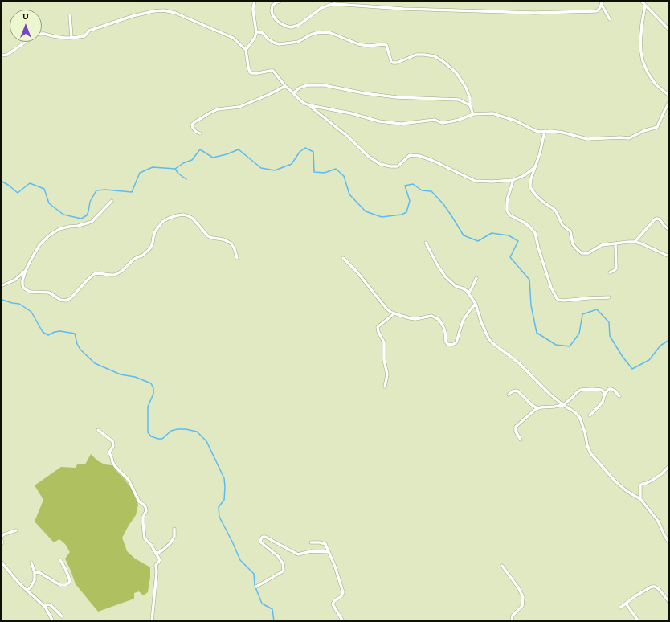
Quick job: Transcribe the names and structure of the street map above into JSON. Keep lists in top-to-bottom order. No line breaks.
{"north":"top"}
